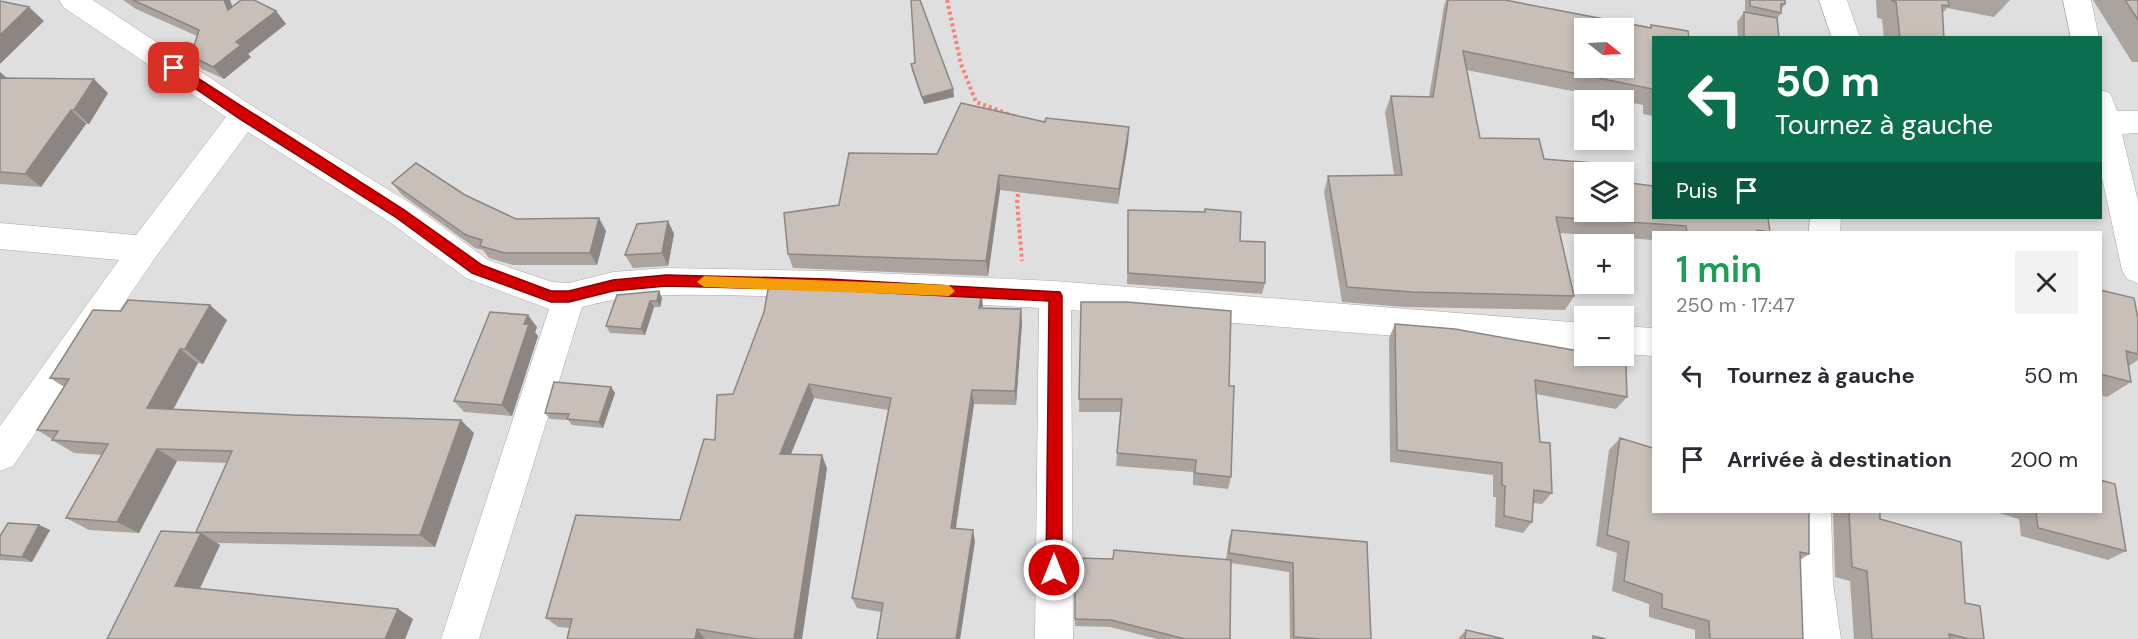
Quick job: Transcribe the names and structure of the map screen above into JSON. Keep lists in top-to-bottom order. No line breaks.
{"north":"right","page":{"map_buttons":["+","−"],"turn":["50 m","Tournez à gauche"],"then":"Puis","heading":["1 min","250 m · 17:47"],"list":[{"name":"Tournez à gauche","value":"50 m"},{"name":"Arrivée à destination","value":"200 m"}]}}
